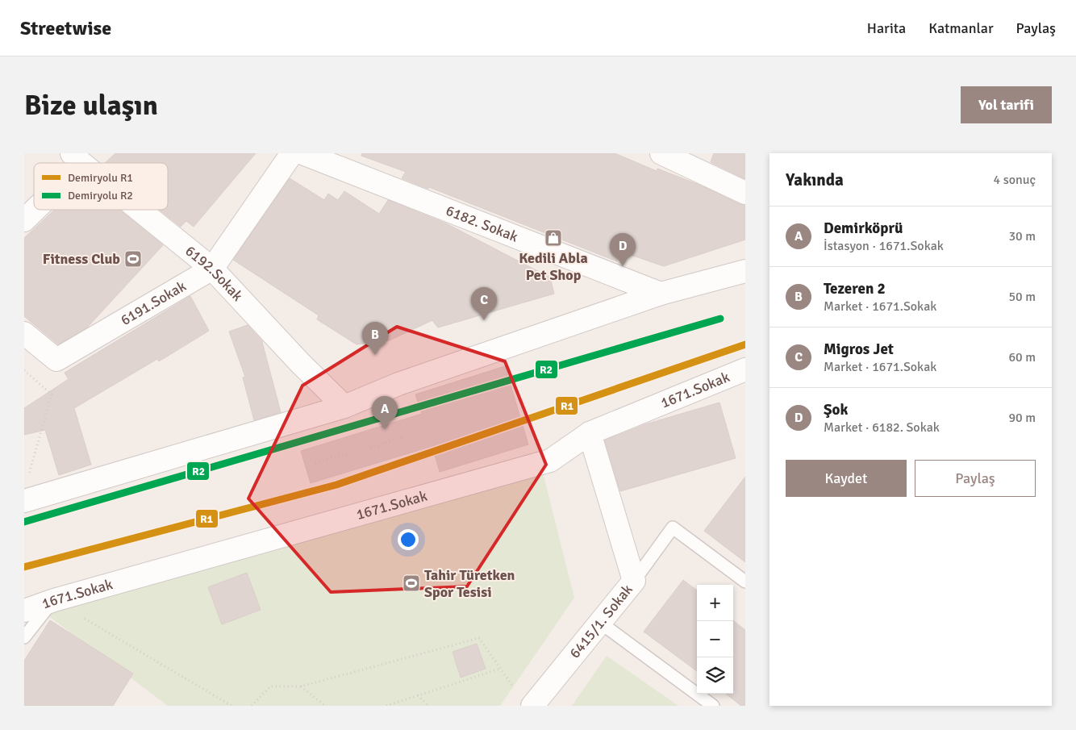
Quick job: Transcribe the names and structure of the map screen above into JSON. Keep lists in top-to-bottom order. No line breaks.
{"streets":{"street":["6182. Sokak","6192.Sokak","6191.Sokak","1671.Sokak","6415/1. Sokak"]},"crossings":[["6192.Sokak","6191.Sokak"],["1671.Sokak","6415/1. Sokak"]],"places":{"shop":["Kedili Abla Pet Shop"],"sports":["Fitness Club","Tahir Türetken Spor Tesisi"]},"lines":["rail line R2","rail line R1"],"legend":["Demiryolu R1","Demiryolu R2"],"page":{"header":"Streetwise","nav":["Harita","Katmanlar","Paylaş"],"buttons":["Yol tarifi",["Kaydet","Paylaş"]],"title":"Bize ulaşın","heading":["Yakında","4 sonuç"],"list":[{"mark":"A","name":"Demirköprü","note":"İstasyon · 1671.Sokak","value":"30 m"},{"mark":"B","name":"Tezeren 2","note":"Market · 1671.Sokak","value":"50 m"},{"mark":"C","name":"Migros Jet","note":"Market · 1671.Sokak","value":"60 m"},{"mark":"D","name":"Şok","note":"Market · 6182. Sokak","value":"90 m"}],"pins":["D","C","B","A"],"map_buttons":["+","−"]}}
